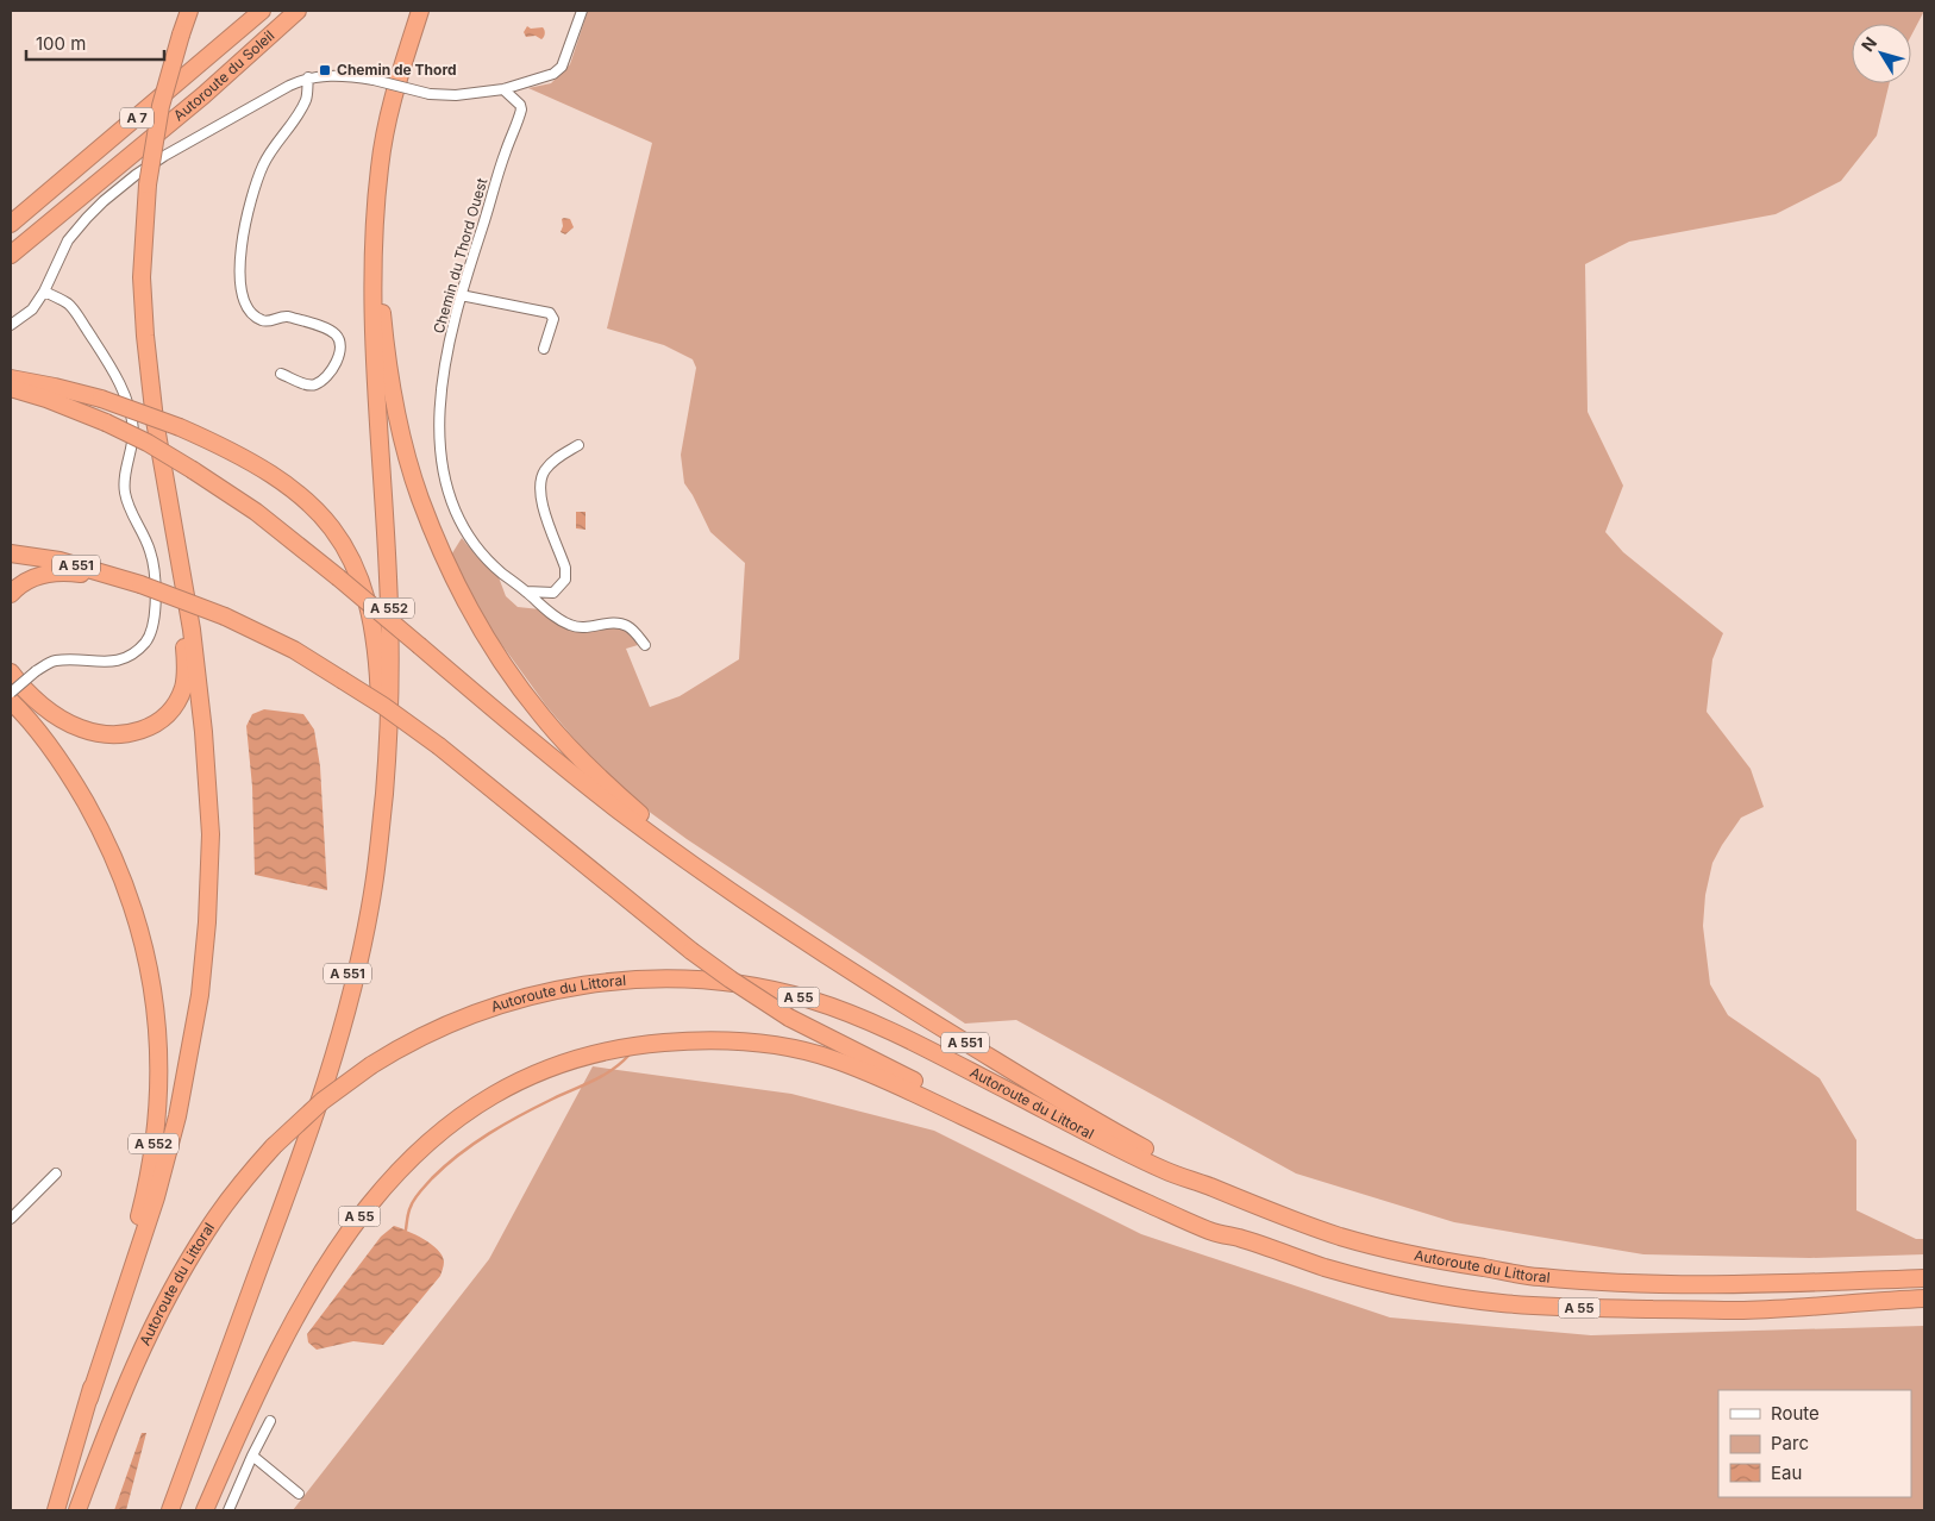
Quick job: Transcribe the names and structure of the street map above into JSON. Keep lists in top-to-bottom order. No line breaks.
{"streets":{"highway":["Autoroute du Soleil","A 7","A 551","A 552","Autoroute du Littoral","A 55"],"street":["Chemin du Thord Ouest"]},"crossings":[["A 551","A 552"],["A 551","Autoroute du Littoral"]],"places":{"transit":["Chemin de Thord"]},"legend":["Route","Parc","Eau"],"scale_bar":"100 m","north":"top left"}
